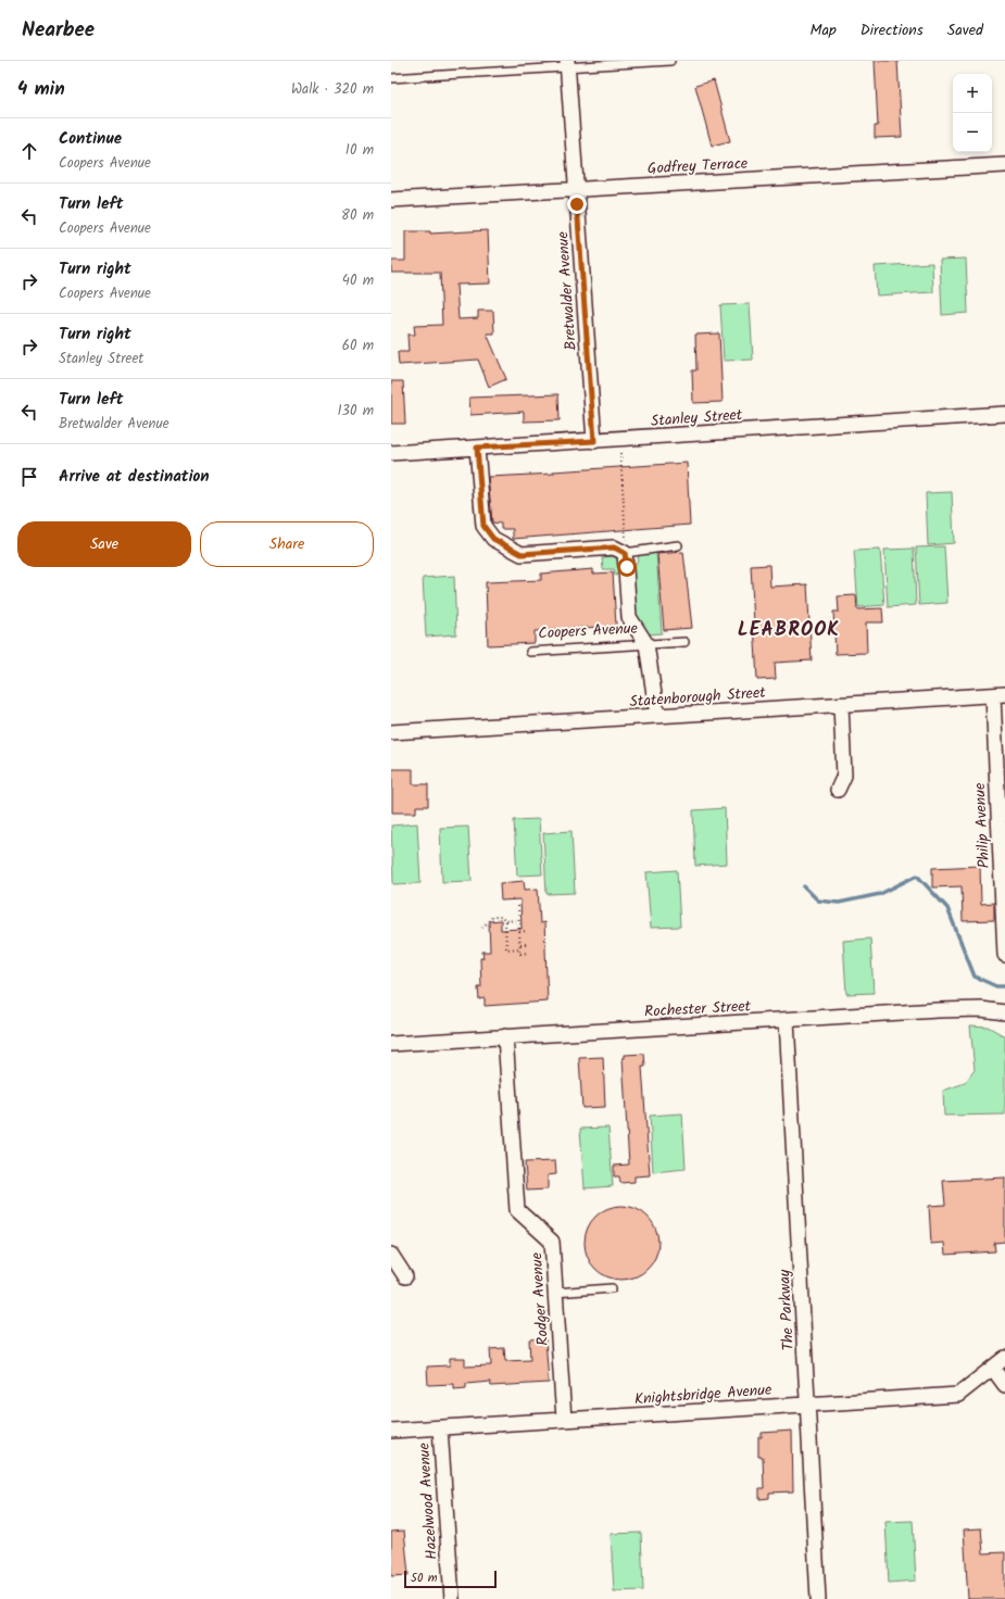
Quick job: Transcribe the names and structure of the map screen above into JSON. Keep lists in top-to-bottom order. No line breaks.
{"streets":{"street":["Godfrey Terrace","Bretwalder Avenue","Stanley Street","Coopers Avenue","Statenborough Street","Philip Avenue","Rochester Street","Rodger Avenue","The Parkway","Knightsbridge Avenue","Hazelwood Avenue"]},"crossings":[["Godfrey Terrace","Bretwalder Avenue"],["Bretwalder Avenue","Stanley Street"],["Coopers Avenue","Statenborough Street"],["Statenborough Street","Philip Avenue"],["Rochester Street","Rodger Avenue"],["Rochester Street","The Parkway"],["Rodger Avenue","Knightsbridge Avenue"],["The Parkway","Knightsbridge Avenue"],["Knightsbridge Avenue","Hazelwood Avenue"]],"districts":["LEABROOK"],"scale_bar":"50 m","page":{"header":"Nearbee","nav":["Map","Directions","Saved"],"heading":["4 min","Walk · 320 m"],"map_buttons":["+","−"],"list":[["Continue","Coopers Avenue","10 m"],["Turn left","Coopers Avenue","80 m"],["Turn right","Coopers Avenue","40 m"],["Turn right","Stanley Street","60 m"],["Turn left","Bretwalder Avenue","130 m"],"Arrive at destination"],"buttons":["Save","Share"],"scale":"50 m"}}
